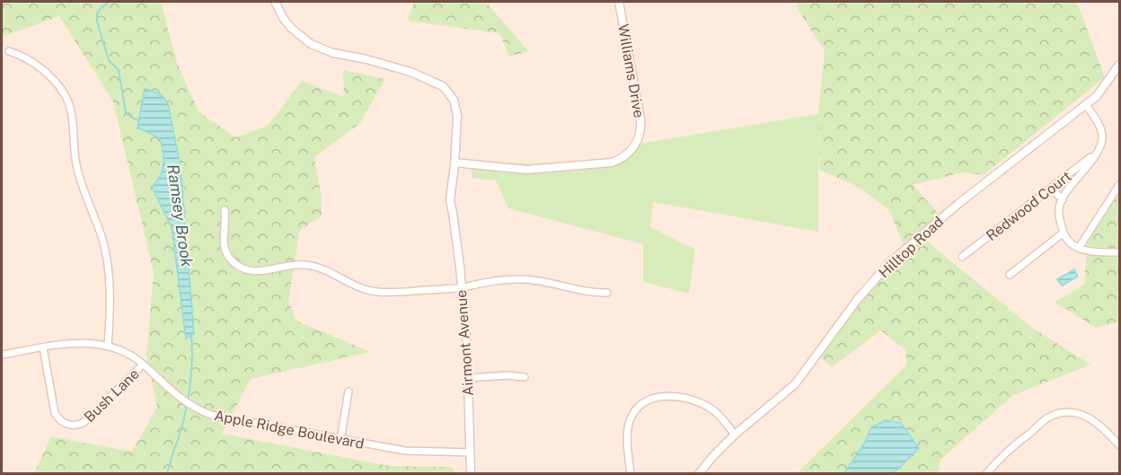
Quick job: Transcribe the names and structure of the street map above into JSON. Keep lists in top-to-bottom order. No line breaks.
{"streets":{"street":["Williams Drive","Redwood Court","Hilltop Road","Airmont Avenue","Bush Lane","Apple Ridge Boulevard"]},"crossings":[["Williams Drive","Airmont Avenue"],["Airmont Avenue","Apple Ridge Boulevard"],["Bush Lane","Apple Ridge Boulevard"]],"water":["Ramsey Brook"]}
